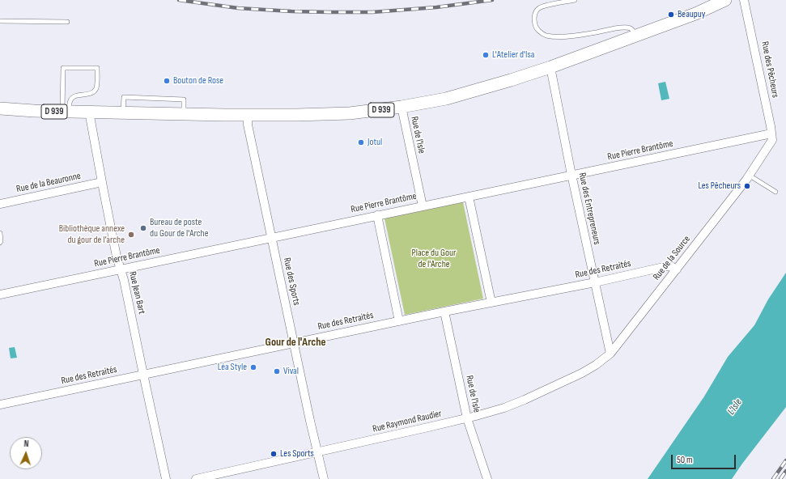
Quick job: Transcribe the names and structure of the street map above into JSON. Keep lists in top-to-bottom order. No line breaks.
{"streets":{"main road":["D 939"],"street":["Rue des Pêcheurs","Rue de l'Isle","Rue Pierre Brantôme","Rue de la Beauronne","Rue des Entrepreneurs","Rue de la Source","Rue des Retraités","Rue des Sports","Rue Jean Bart","Rue Raymond Raudier"]},"crossings":[["Rue des Pêcheurs","Rue Pierre Brantôme"],["Rue des Pêcheurs","Rue de la Source"],["D 939","Rue de l'Isle"],["D 939","Rue des Entrepreneurs"],["D 939","Rue des Sports"],["D 939","Rue Jean Bart"],["Rue de l'Isle","Rue Pierre Brantôme"],["Rue de l'Isle","Rue des Retraités"],["Rue de l'Isle","Rue Raymond Raudier"],["Rue Pierre Brantôme","Rue des Entrepreneurs"],["Rue Pierre Brantôme","Rue des Sports"],["Rue Pierre Brantôme","Rue Jean Bart"],["Rue de la Beauronne","Rue Jean Bart"],["Rue des Entrepreneurs","Rue de la Source"],["Rue des Entrepreneurs","Rue des Retraités"],["Rue des Entrepreneurs","Rue Raymond Raudier"],["Rue de la Source","Rue des Retraités"],["Rue de la Source","Rue Raymond Raudier"],["Rue des Retraités","Rue des Sports"],["Rue des Retraités","Rue Jean Bart"],["Rue des Sports","Rue Raymond Raudier"]],"districts":["Gour de l'Arche"],"water":["L'Isle"],"parks":["Place du Gour de l'Arche"],"places":["Beaupuy","L'Atelier d'Isa","Bouton de Rose","Jotul","Les Pêcheurs","Bureau de poste du Gour de l'Arche","Bibliothèque annexe du gour de l’arche","Léa Style","Vival","Les Sports"],"scale_bar":"50 m","north":"top"}
